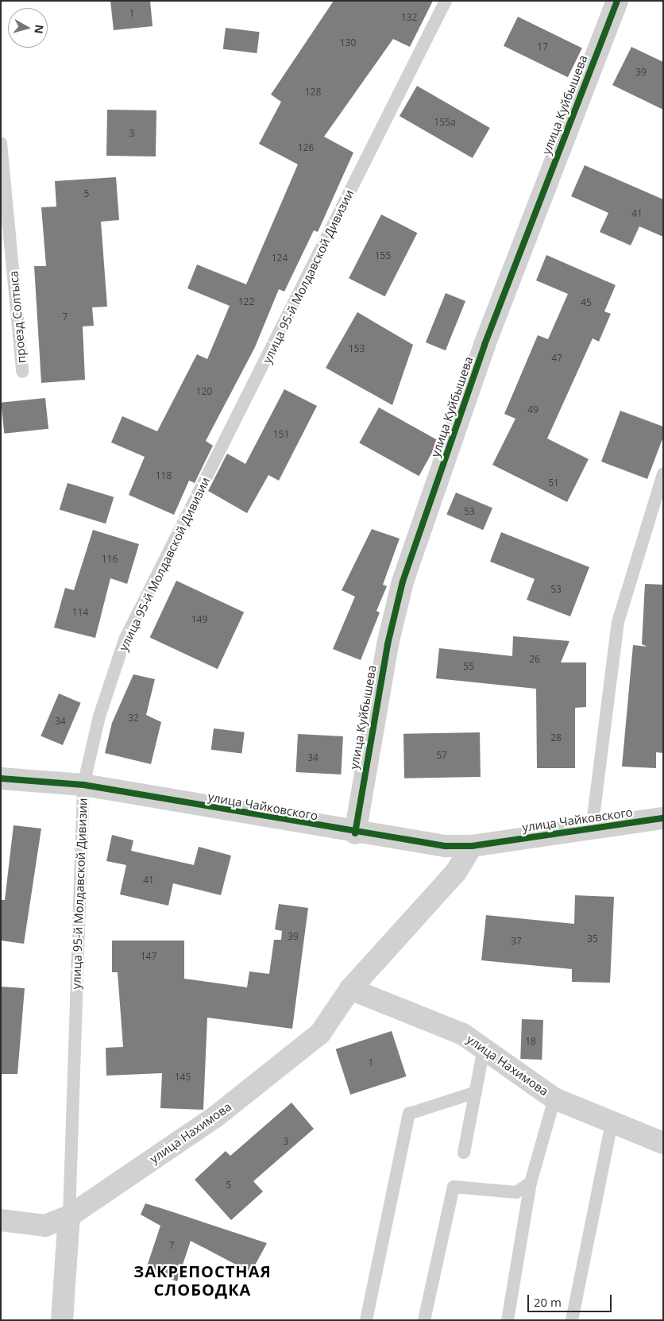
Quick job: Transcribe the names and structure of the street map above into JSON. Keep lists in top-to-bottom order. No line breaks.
{"streets":{"street":["улица Куйбышева","улица 95-й Молдавской Дивизии","улица Чайковского","улица Нахимова"],"lane":["проезд Солтыса"]},"crossings":[["улица Куйбышева","улица Чайковского"],["улица 95-й Молдавской Дивизии","улица Чайковского"],["улица 95-й Молдавской Дивизии","улица Нахимова"],["улица Чайковского","улица Нахимова"]],"districts":["ЗАКРЕПОСТНАЯ СЛОБОДКА"],"house_numbers":["1","132","130","17","39","128","155а","3","126","5","41","155","124","122","45","7","153","47","120","49","151","118","51","53","116","53","114","149","26","55","32","34","28","57","34","41","39","35","37","147","18","1","145","3","5","7"],"scale_bar":"20 m","north":"right"}
